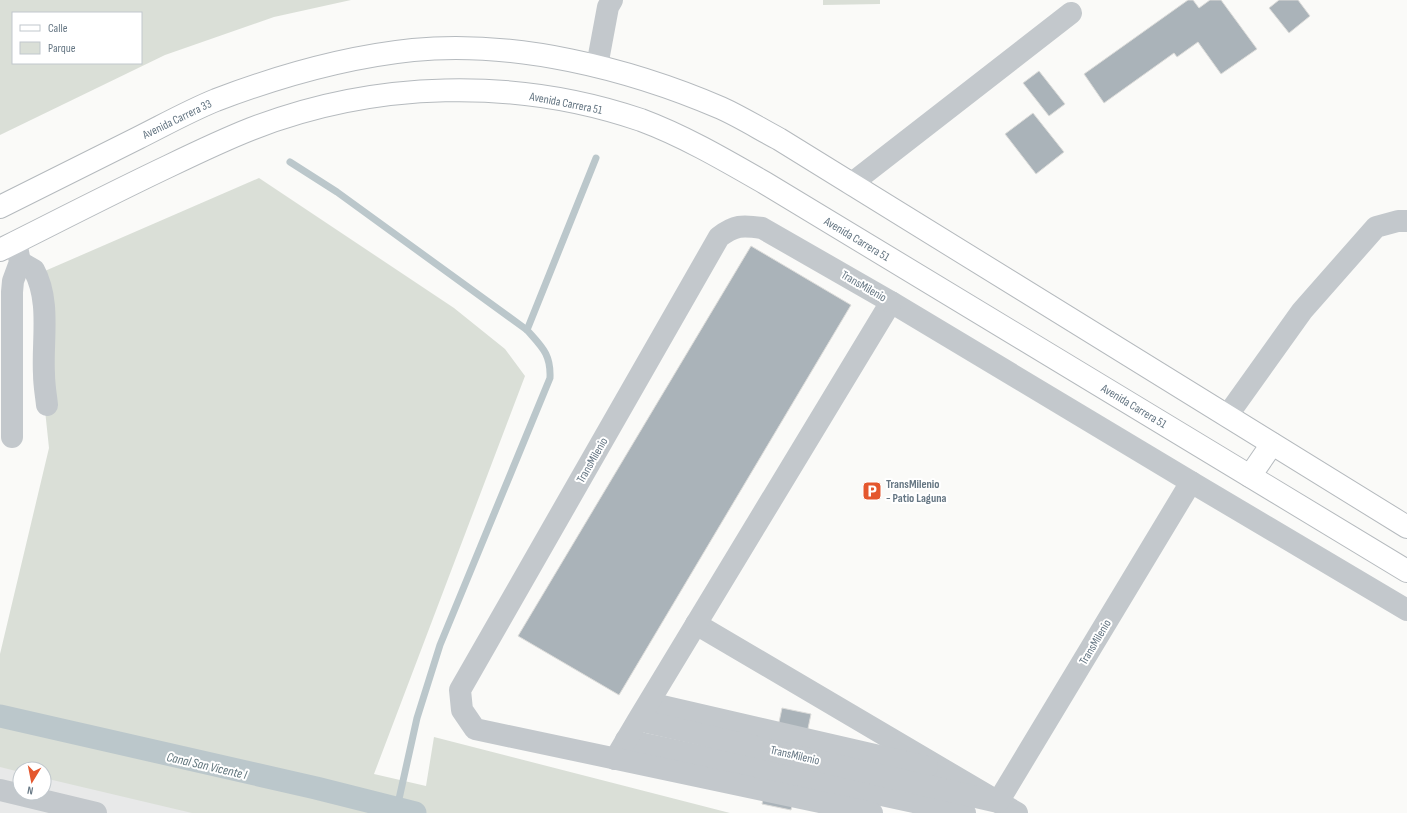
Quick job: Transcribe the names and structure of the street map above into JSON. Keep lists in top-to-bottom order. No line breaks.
{"streets":{"main road":["Avenida Carrera 51","Avenida Carrera 33"],"lane":["TransMilenio"]},"water":["Canal San Vicente I"],"places":{"parking":["TransMilenio - Patio Laguna"]},"legend":["Calle","Parque"],"north":"bottom"}
